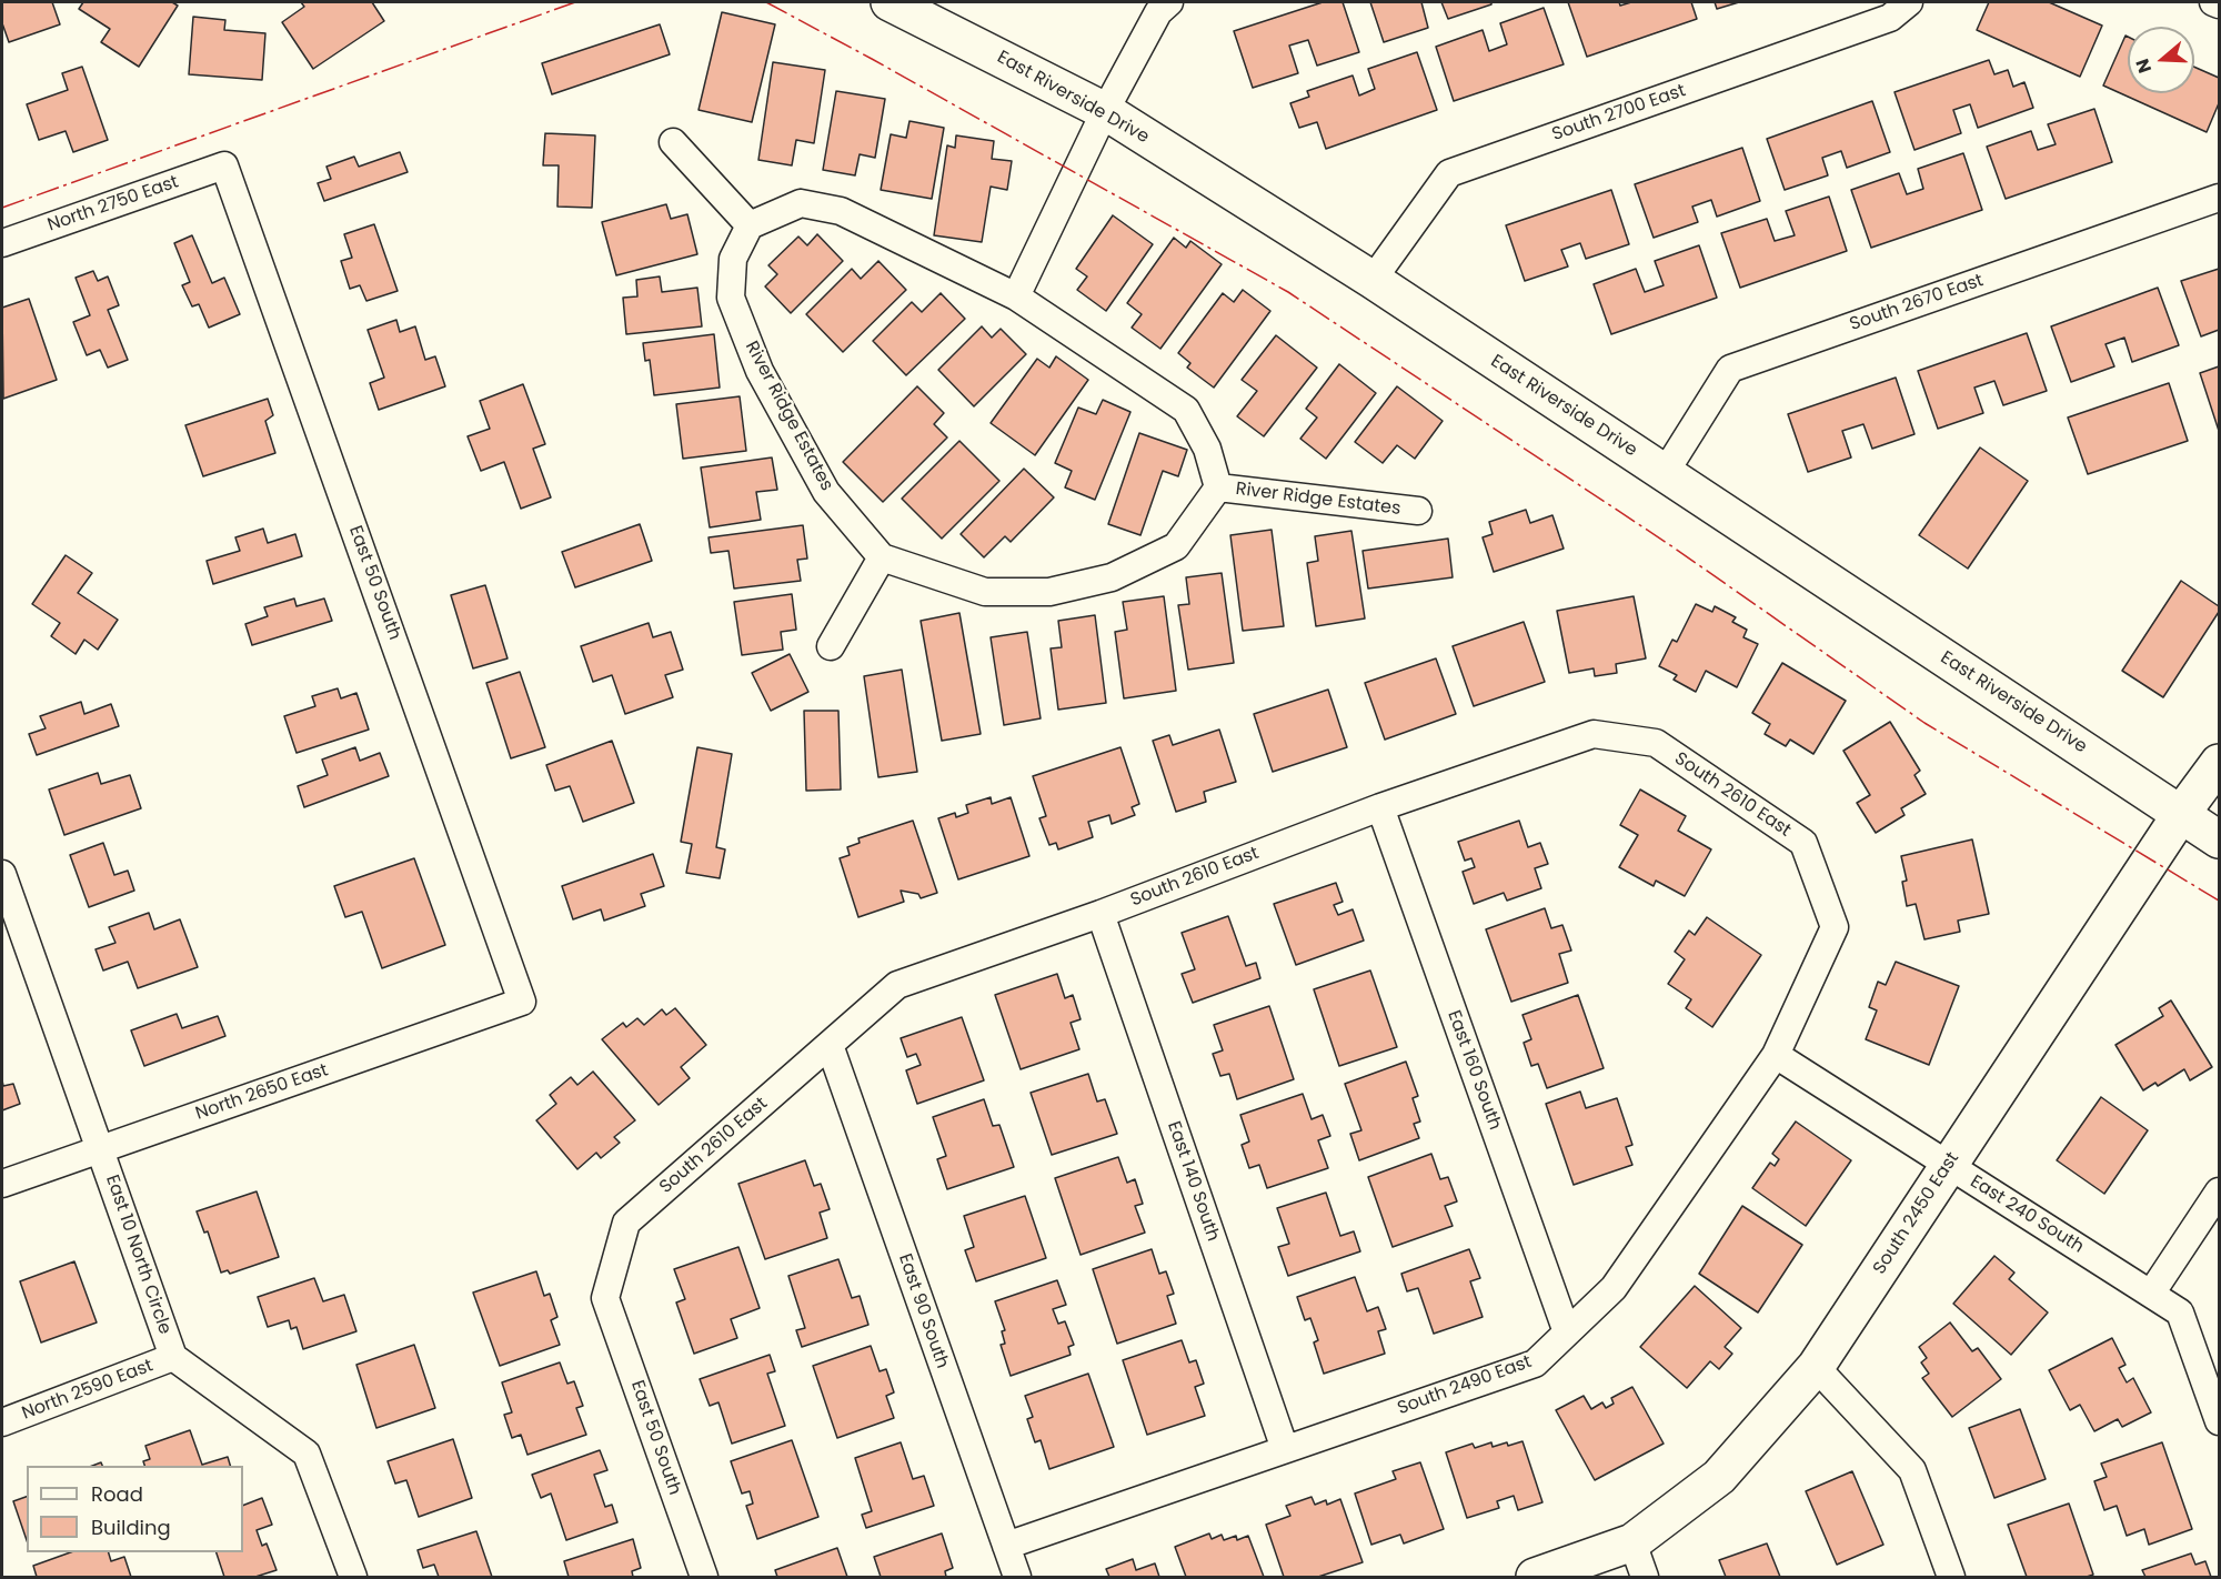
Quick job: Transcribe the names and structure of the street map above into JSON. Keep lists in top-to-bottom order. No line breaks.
{"streets":{"main road":["East Riverside Drive","South 2450 East"],"street":["South 2700 East","North 2750 East","South 2670 East","River Ridge Estates","East 50 South","South 2610 East","East 160 South","North 2650 East","East 140 South","East 240 South","East 10 North Circle","East 90 South","South 2490 East","North 2590 East"]},"crossings":[["East Riverside Drive","South 2700 East"],["East Riverside Drive","South 2670 East"],["East Riverside Drive","South 2450 East"],["North 2750 East","East 50 South"],["East 50 South","South 2610 East"],["East 50 South","North 2650 East"],["South 2610 East","East 160 South"],["South 2610 East","East 140 South"],["South 2610 East","East 90 South"],["South 2610 East","South 2490 East"],["East 160 South","South 2490 East"],["North 2650 East","East 10 North Circle"],["East 140 South","South 2490 East"],["South 2450 East","East 240 South"],["East 240 South","South 2490 East"],["East 10 North Circle","North 2590 East"],["East 90 South","South 2490 East"]],"legend":["Road","Building"],"north":"left"}
